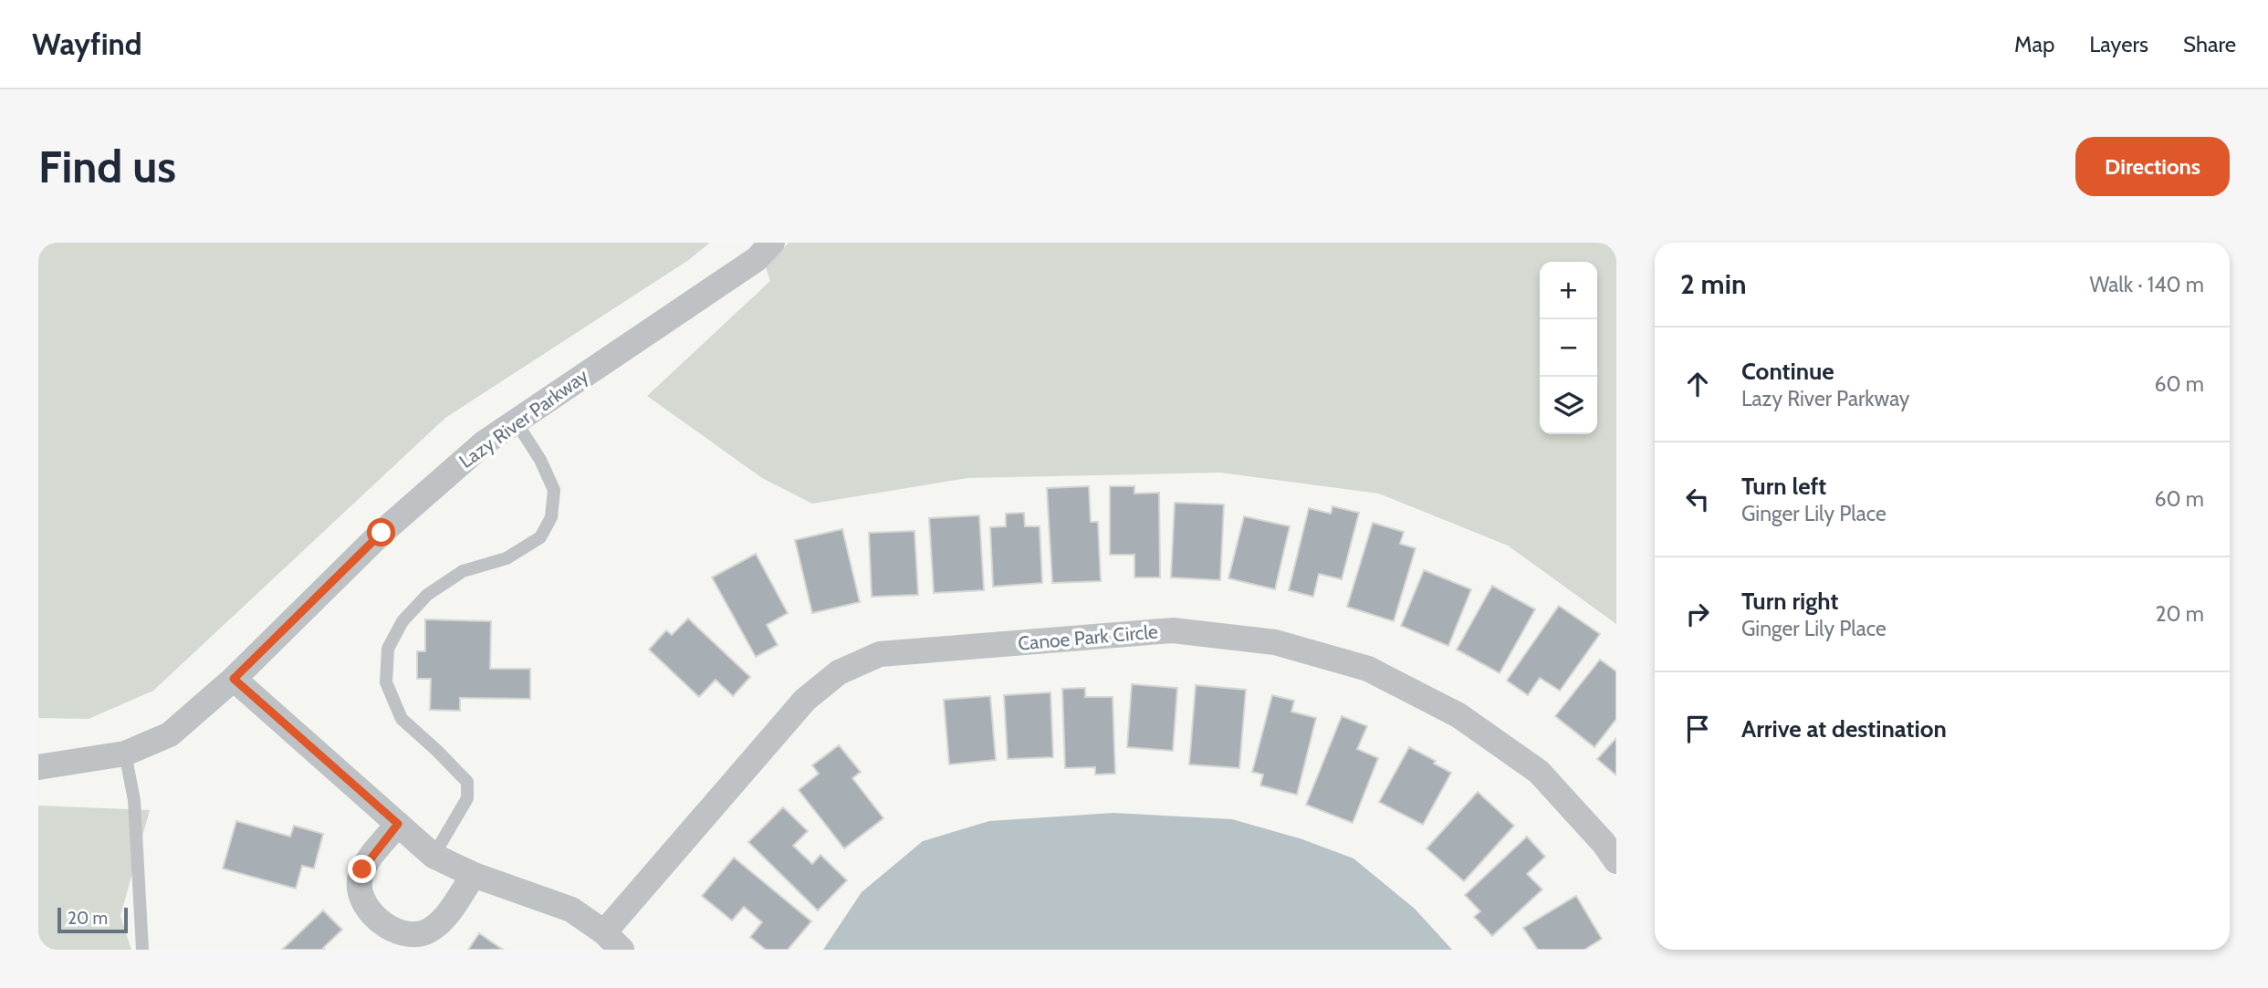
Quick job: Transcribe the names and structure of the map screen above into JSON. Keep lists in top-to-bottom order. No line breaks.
{"streets":{"street":["Lazy River Parkway","Canoe Park Circle"]},"scale_bar":"20 m","page":{"header":"Wayfind","nav":["Map","Layers","Share"],"buttons":"Directions","title":"Find us","heading":["2 min","Walk · 140 m"],"map_buttons":["+","−"],"list":[["Continue","Lazy River Parkway","60 m"],["Turn left","Ginger Lily Place","60 m"],["Turn right","Ginger Lily Place","20 m"],"Arrive at destination"],"scale":"20 m"}}
